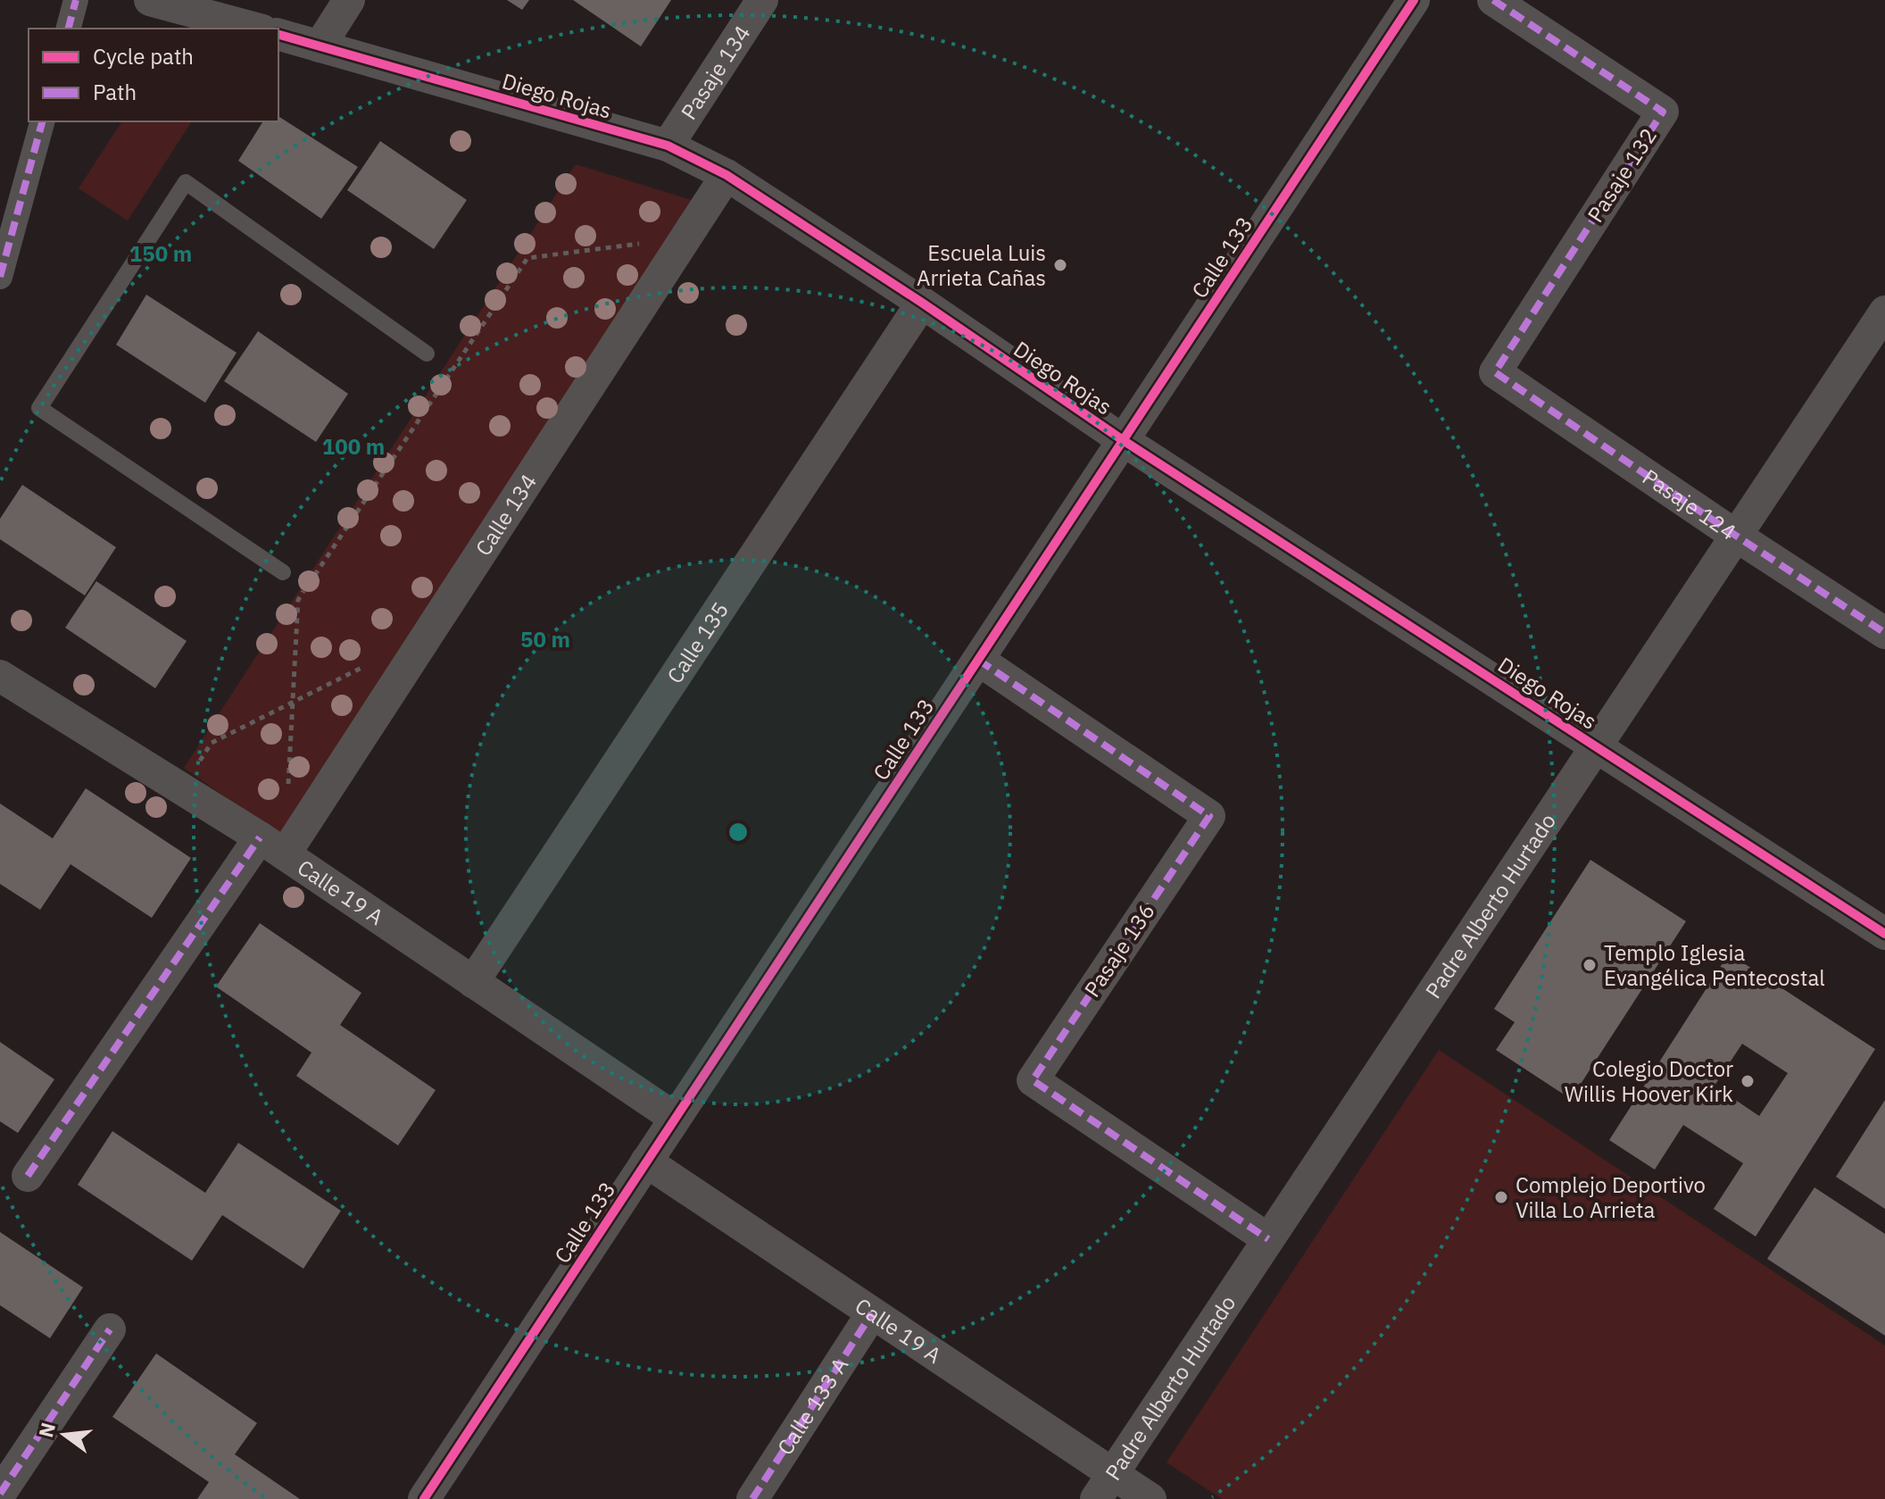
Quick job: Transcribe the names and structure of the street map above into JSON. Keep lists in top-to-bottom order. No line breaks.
{"streets":{"street":["Pasaje 134","Diego Rojas","Pasaje 132","Calle 133","Pasaje 124","Calle 134","Calle 135","Calle 19 A","Padre Alberto Hurtado","Pasaje 136","Calle 133 A"]},"crossings":[["Pasaje 134","Diego Rojas"],["Diego Rojas","Calle 133"],["Diego Rojas","Calle 134"],["Diego Rojas","Calle 135"],["Diego Rojas","Padre Alberto Hurtado"],["Pasaje 132","Pasaje 124"],["Calle 133","Calle 19 A"],["Calle 133","Pasaje 136"],["Pasaje 124","Padre Alberto Hurtado"],["Calle 134","Calle 19 A"],["Calle 135","Calle 19 A"],["Calle 19 A","Padre Alberto Hurtado"],["Calle 19 A","Calle 133 A"],["Padre Alberto Hurtado","Pasaje 136"]],"places":["Escuela Luis Arrieta Cañas","Templo Iglesia Evangélica Pentecostal","Colegio Doctor Willis Hoover Kirk","Complejo Deportivo Villa Lo Arrieta"],"legend":["Cycle path","Path"],"north":"left","rings":["150 m","100 m","50 m"]}
